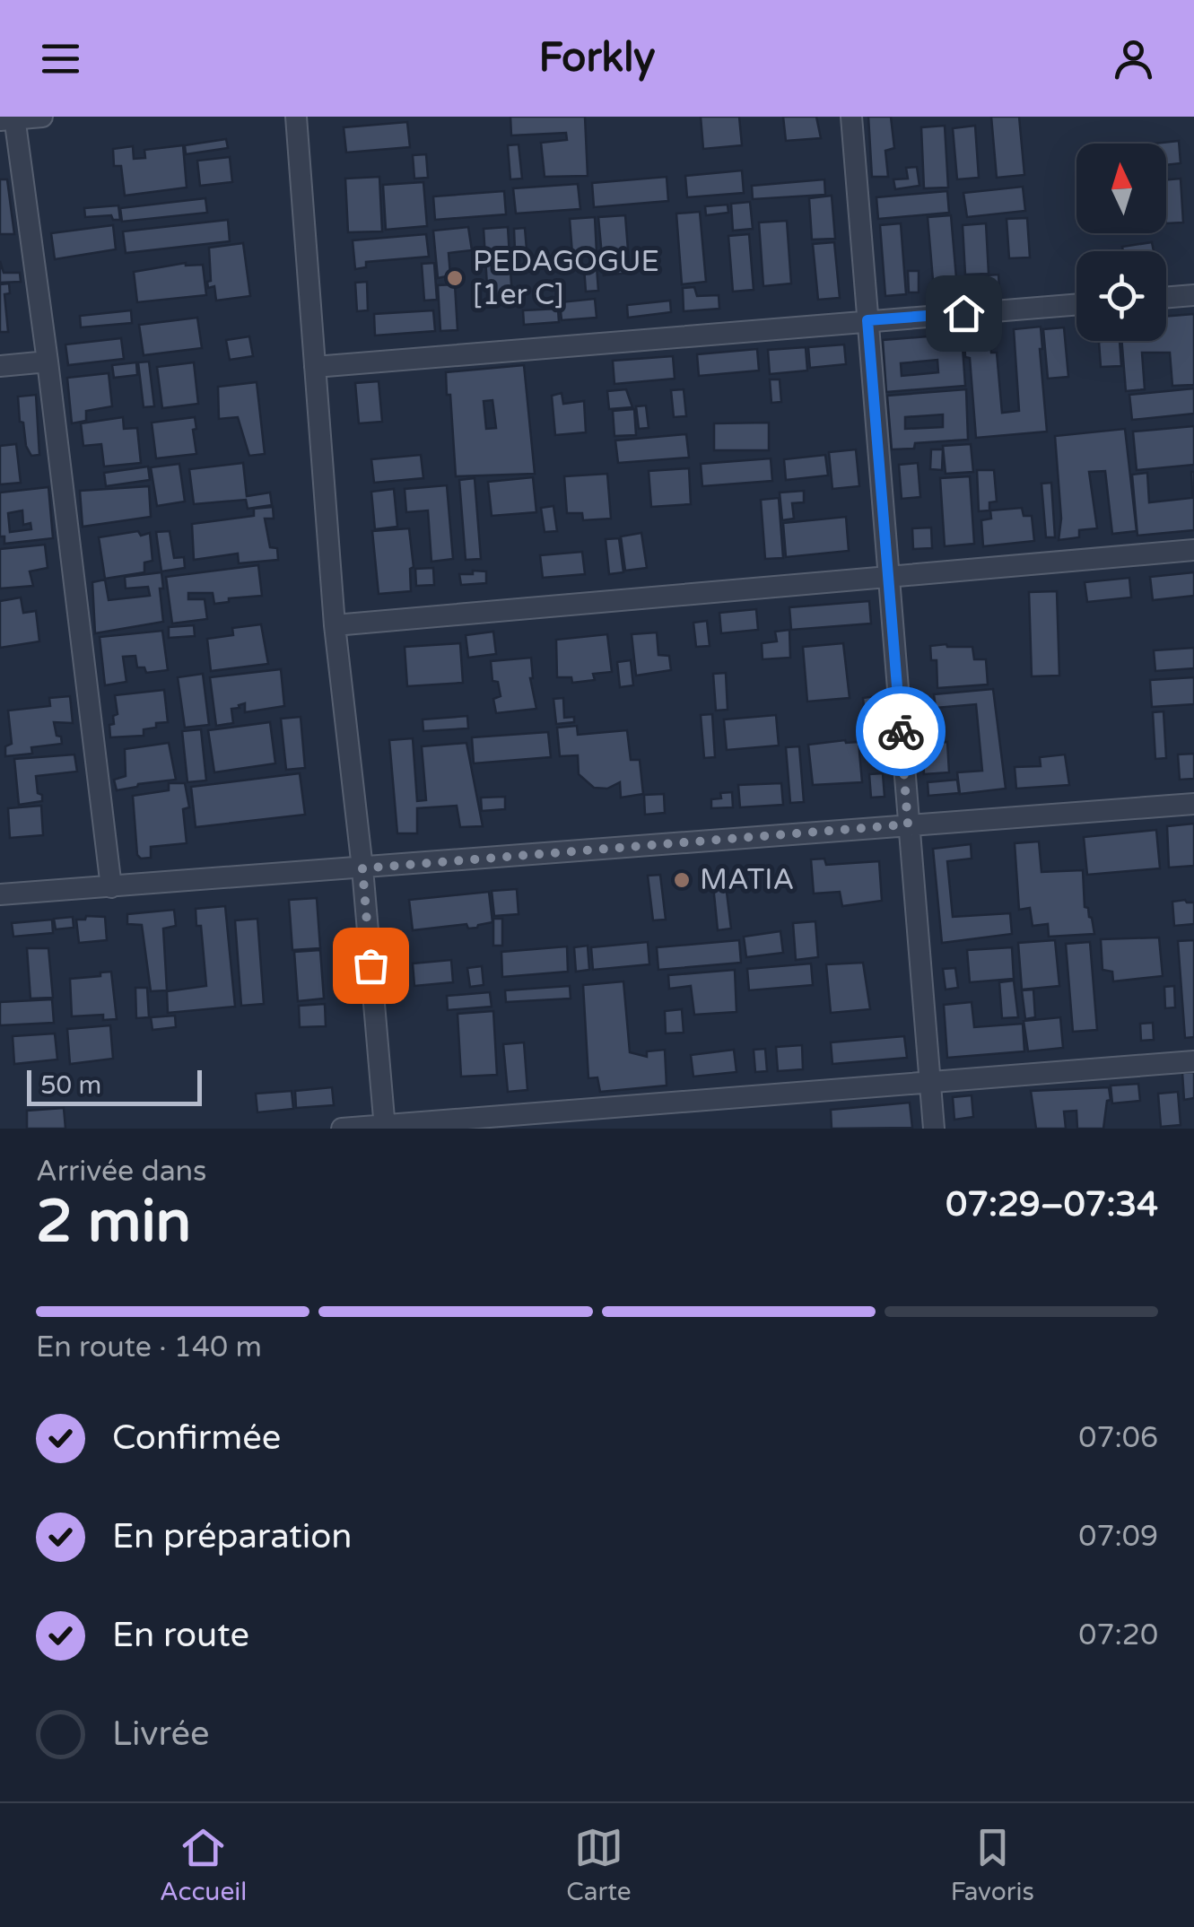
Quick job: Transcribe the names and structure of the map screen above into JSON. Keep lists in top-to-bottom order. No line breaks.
{"places":["PEDAGOGUE [1er C]","MATIA"],"scale_bar":"50 m","north":"top","page":{"header":"Forkly","scale":"50 m","heading":["2 min","Arrivée dans","07:29–07:34"],"bar":"En route · 140 m","list":[["Confirmée","07:06"],["En préparation","07:09"],["En route","07:20"],"Livrée"],"tabs":["Accueil","Carte","Favoris"]}}
